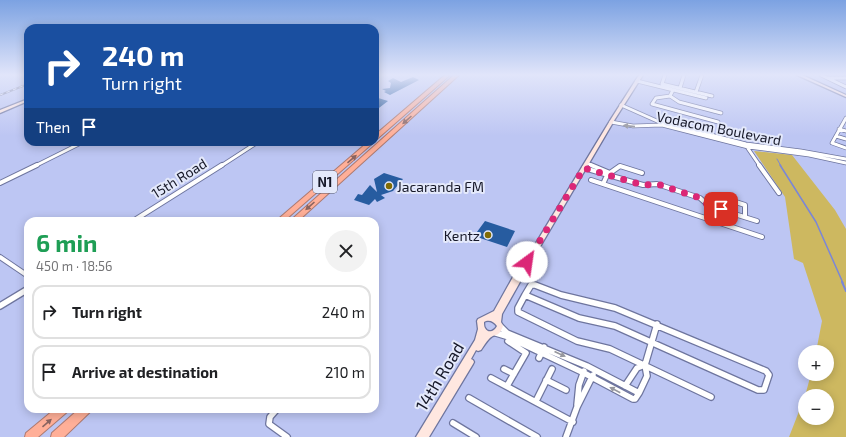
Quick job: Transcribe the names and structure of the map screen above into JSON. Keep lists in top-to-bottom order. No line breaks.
{"streets":{"highway":["N1"],"street":["Vodacom Boulevard","15th Road","14th Road"]},"places":["Jacaranda FM","Kentz"],"page":{"turn":["240 m","Turn right"],"then":"Then","heading":["6 min","450 m · 18:56"],"list":[{"name":"Turn right","value":"240 m"},{"name":"Arrive at destination","value":"210 m"}],"map_buttons":["+","−"]}}
